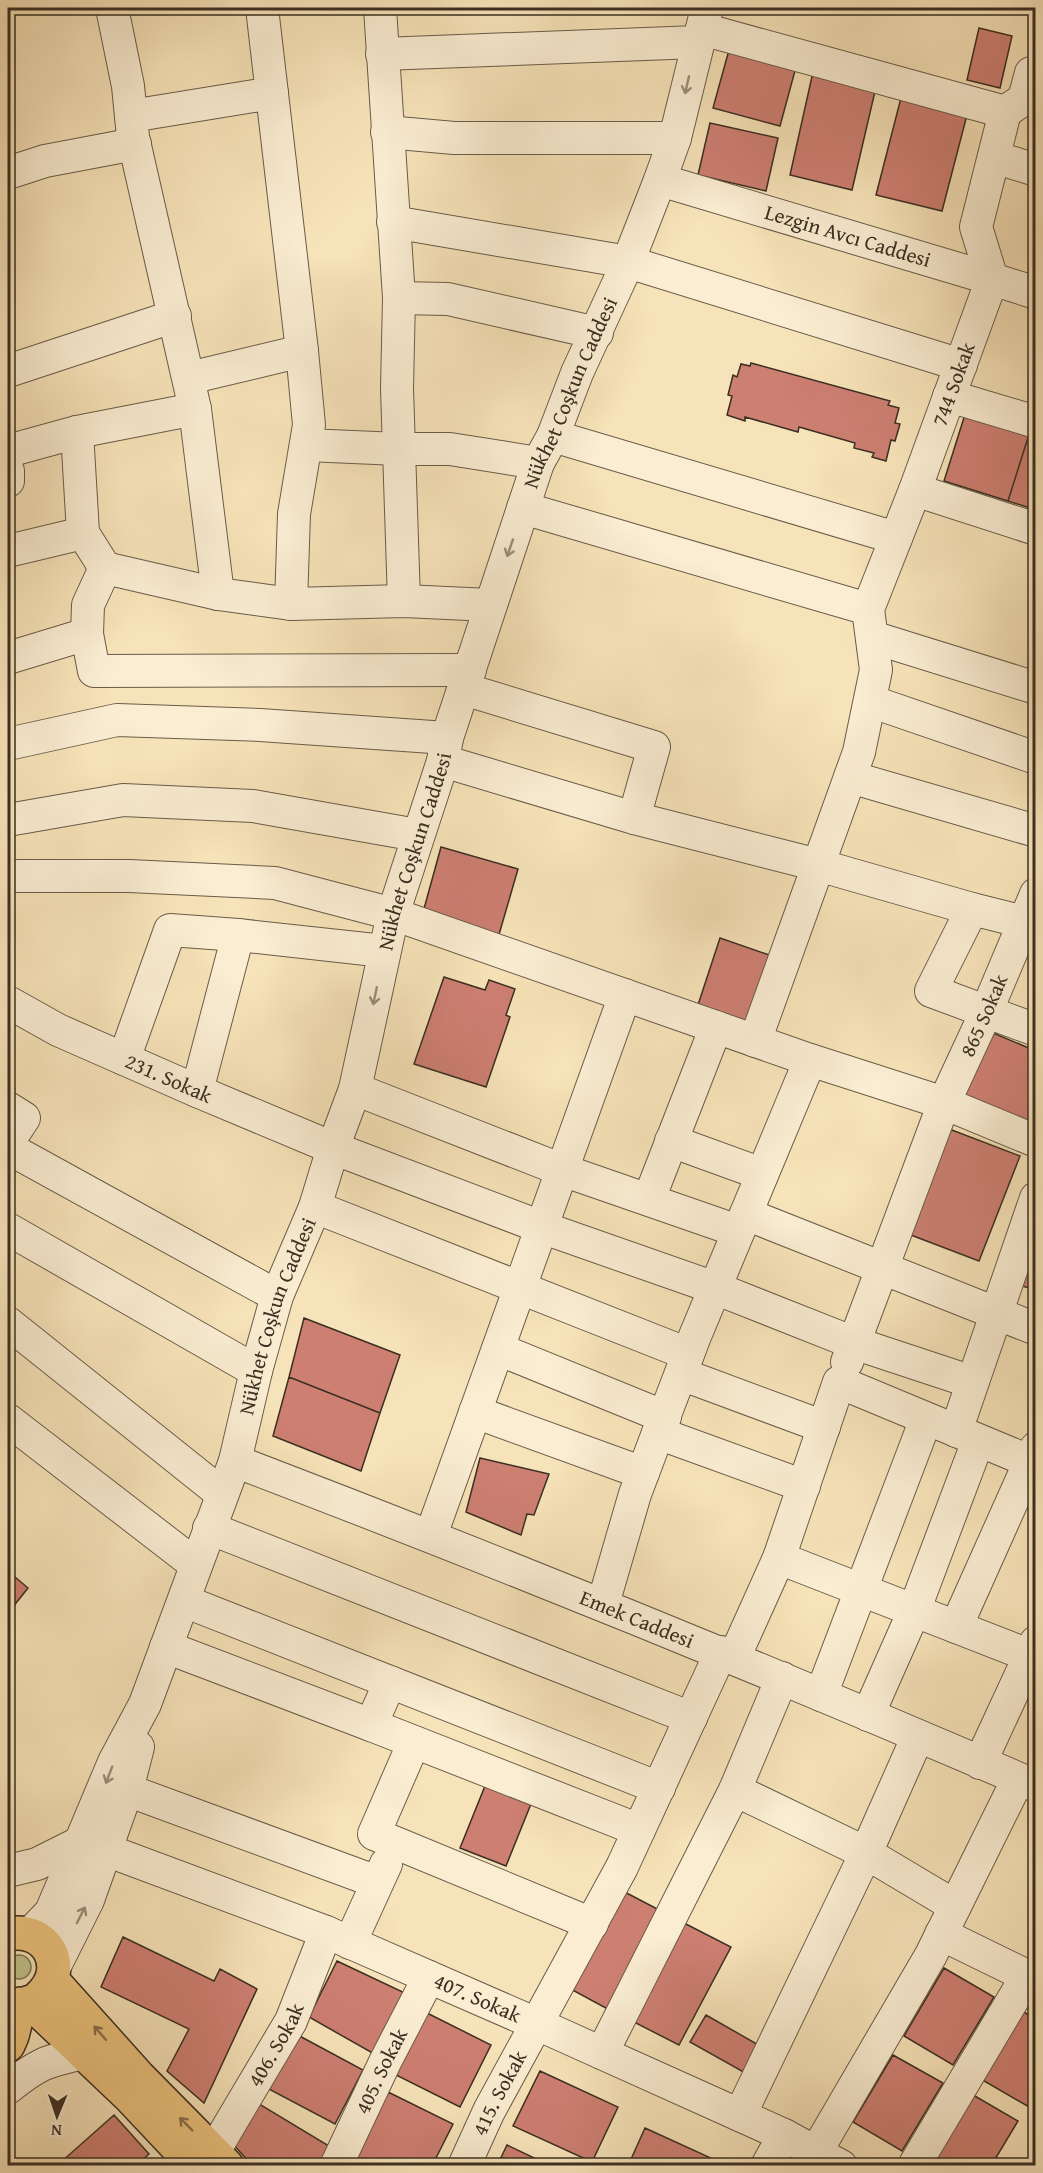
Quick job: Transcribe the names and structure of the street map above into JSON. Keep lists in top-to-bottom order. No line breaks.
{"streets":{"street":["Lezgin Avcı Caddesi","744 Sokak","Nükhet Coşkun Caddesi","865 Sokak","231. Sokak","Emek Caddesi","407. Sokak","406. Sokak","405. Sokak","415. Sokak"]},"crossings":[["Lezgin Avcı Caddesi","744 Sokak"],["Lezgin Avcı Caddesi","Nükhet Coşkun Caddesi"],["Nükhet Coşkun Caddesi","231. Sokak"],["Nükhet Coşkun Caddesi","Emek Caddesi"],["865 Sokak","231. Sokak"],["865 Sokak","415. Sokak"],["Emek Caddesi","415. Sokak"],["407. Sokak","406. Sokak"],["407. Sokak","405. Sokak"],["407. Sokak","415. Sokak"]],"north":"bottom"}
